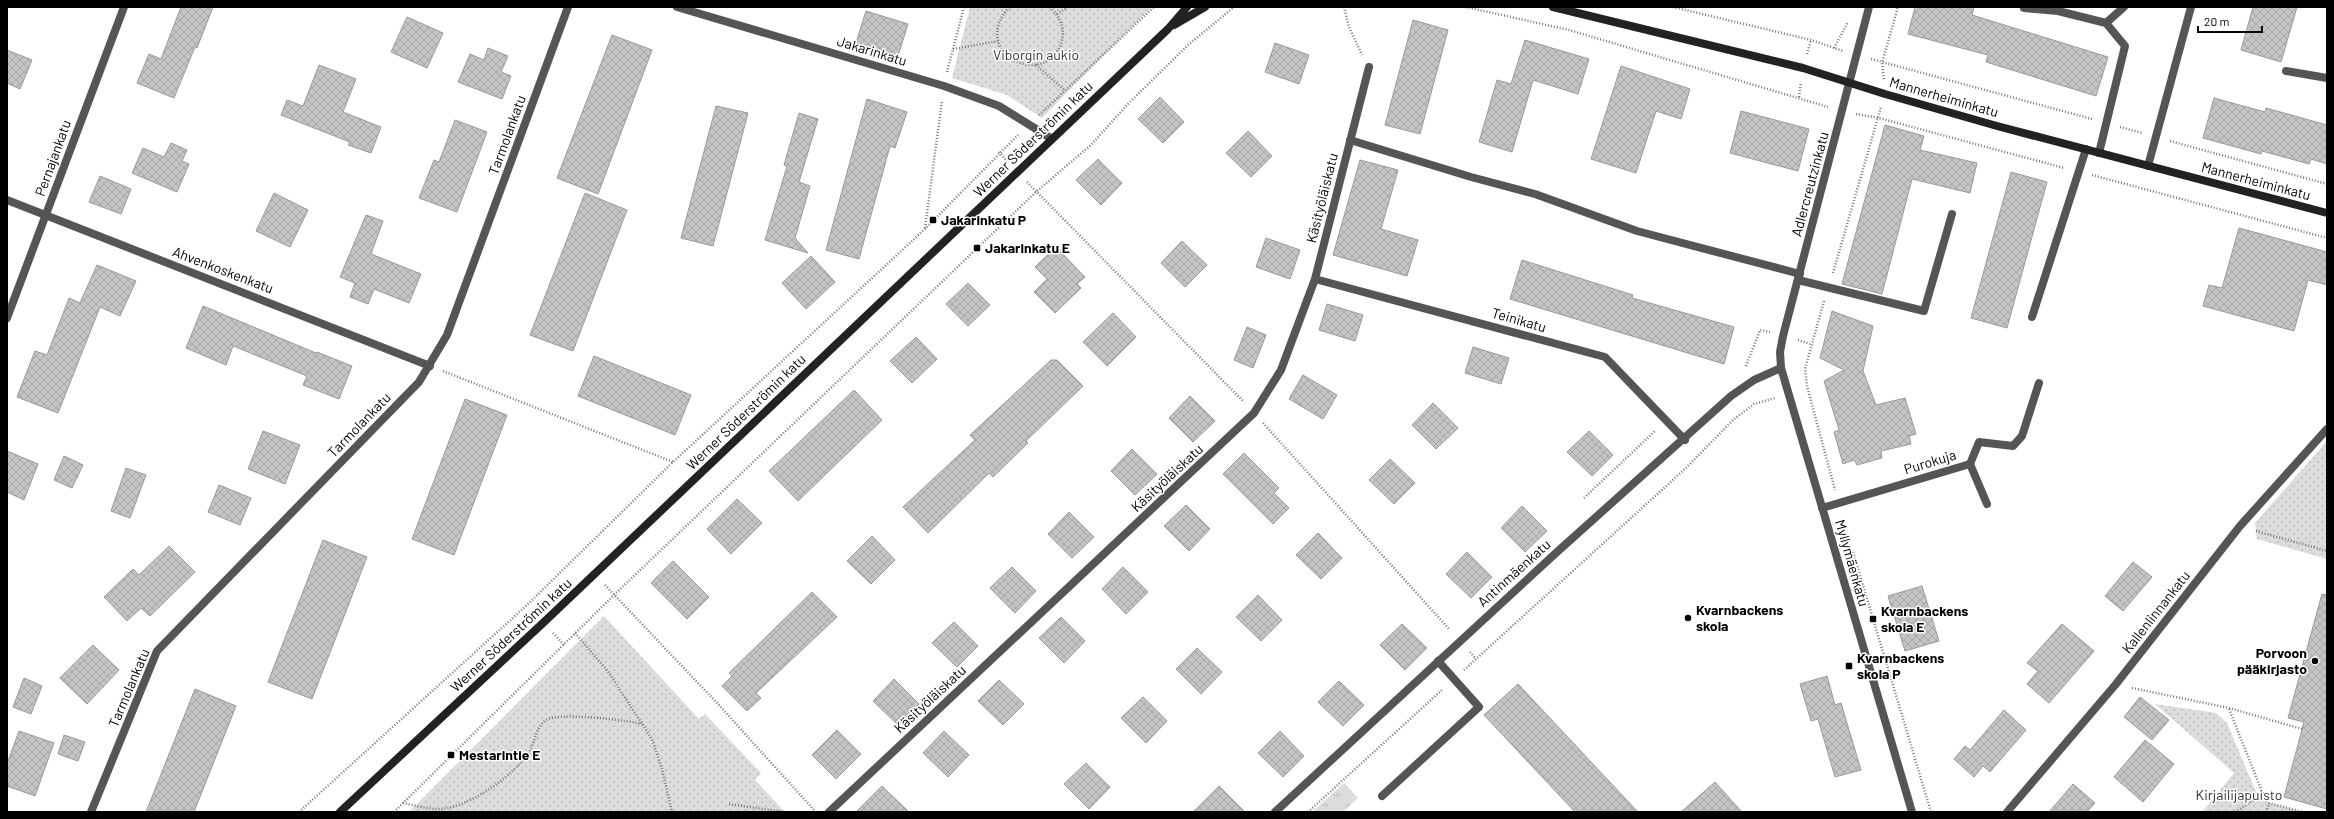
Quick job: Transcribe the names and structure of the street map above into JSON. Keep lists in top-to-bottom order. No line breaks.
{"streets":{"street":["Jakarinkatu","Mannerheiminkatu","Tarmolankatu","Werner Söderströmin katu","Pernajankatu","Adlercreutzinkatu","Käsityöläiskatu","Ahvenkoskenkatu","Teinikatu","Purokuja","Myllymäenkatu","Antinmäenkatu","Kallenlinnankatu"]},"crossings":[["Jakarinkatu","Werner Söderströmin katu"],["Mannerheiminkatu","Adlercreutzinkatu"],["Tarmolankatu","Ahvenkoskenkatu"],["Pernajankatu","Ahvenkoskenkatu"],["Adlercreutzinkatu","Myllymäenkatu"],["Adlercreutzinkatu","Antinmäenkatu"],["Käsityöläiskatu","Teinikatu"],["Teinikatu","Antinmäenkatu"],["Purokuja","Myllymäenkatu"],["Myllymäenkatu","Antinmäenkatu"]],"parks":["Viborgin aukio","Kirjailijapuisto"],"places":{"transit":["Jakarinkatu P","Jakarinkatu E","Kvarnbackens skola E","Kvarnbackens skola P","Mestarintie E"],"other":["Kvarnbackens skola","Porvoon pääkirjasto"]},"scale_bar":"20 m"}
